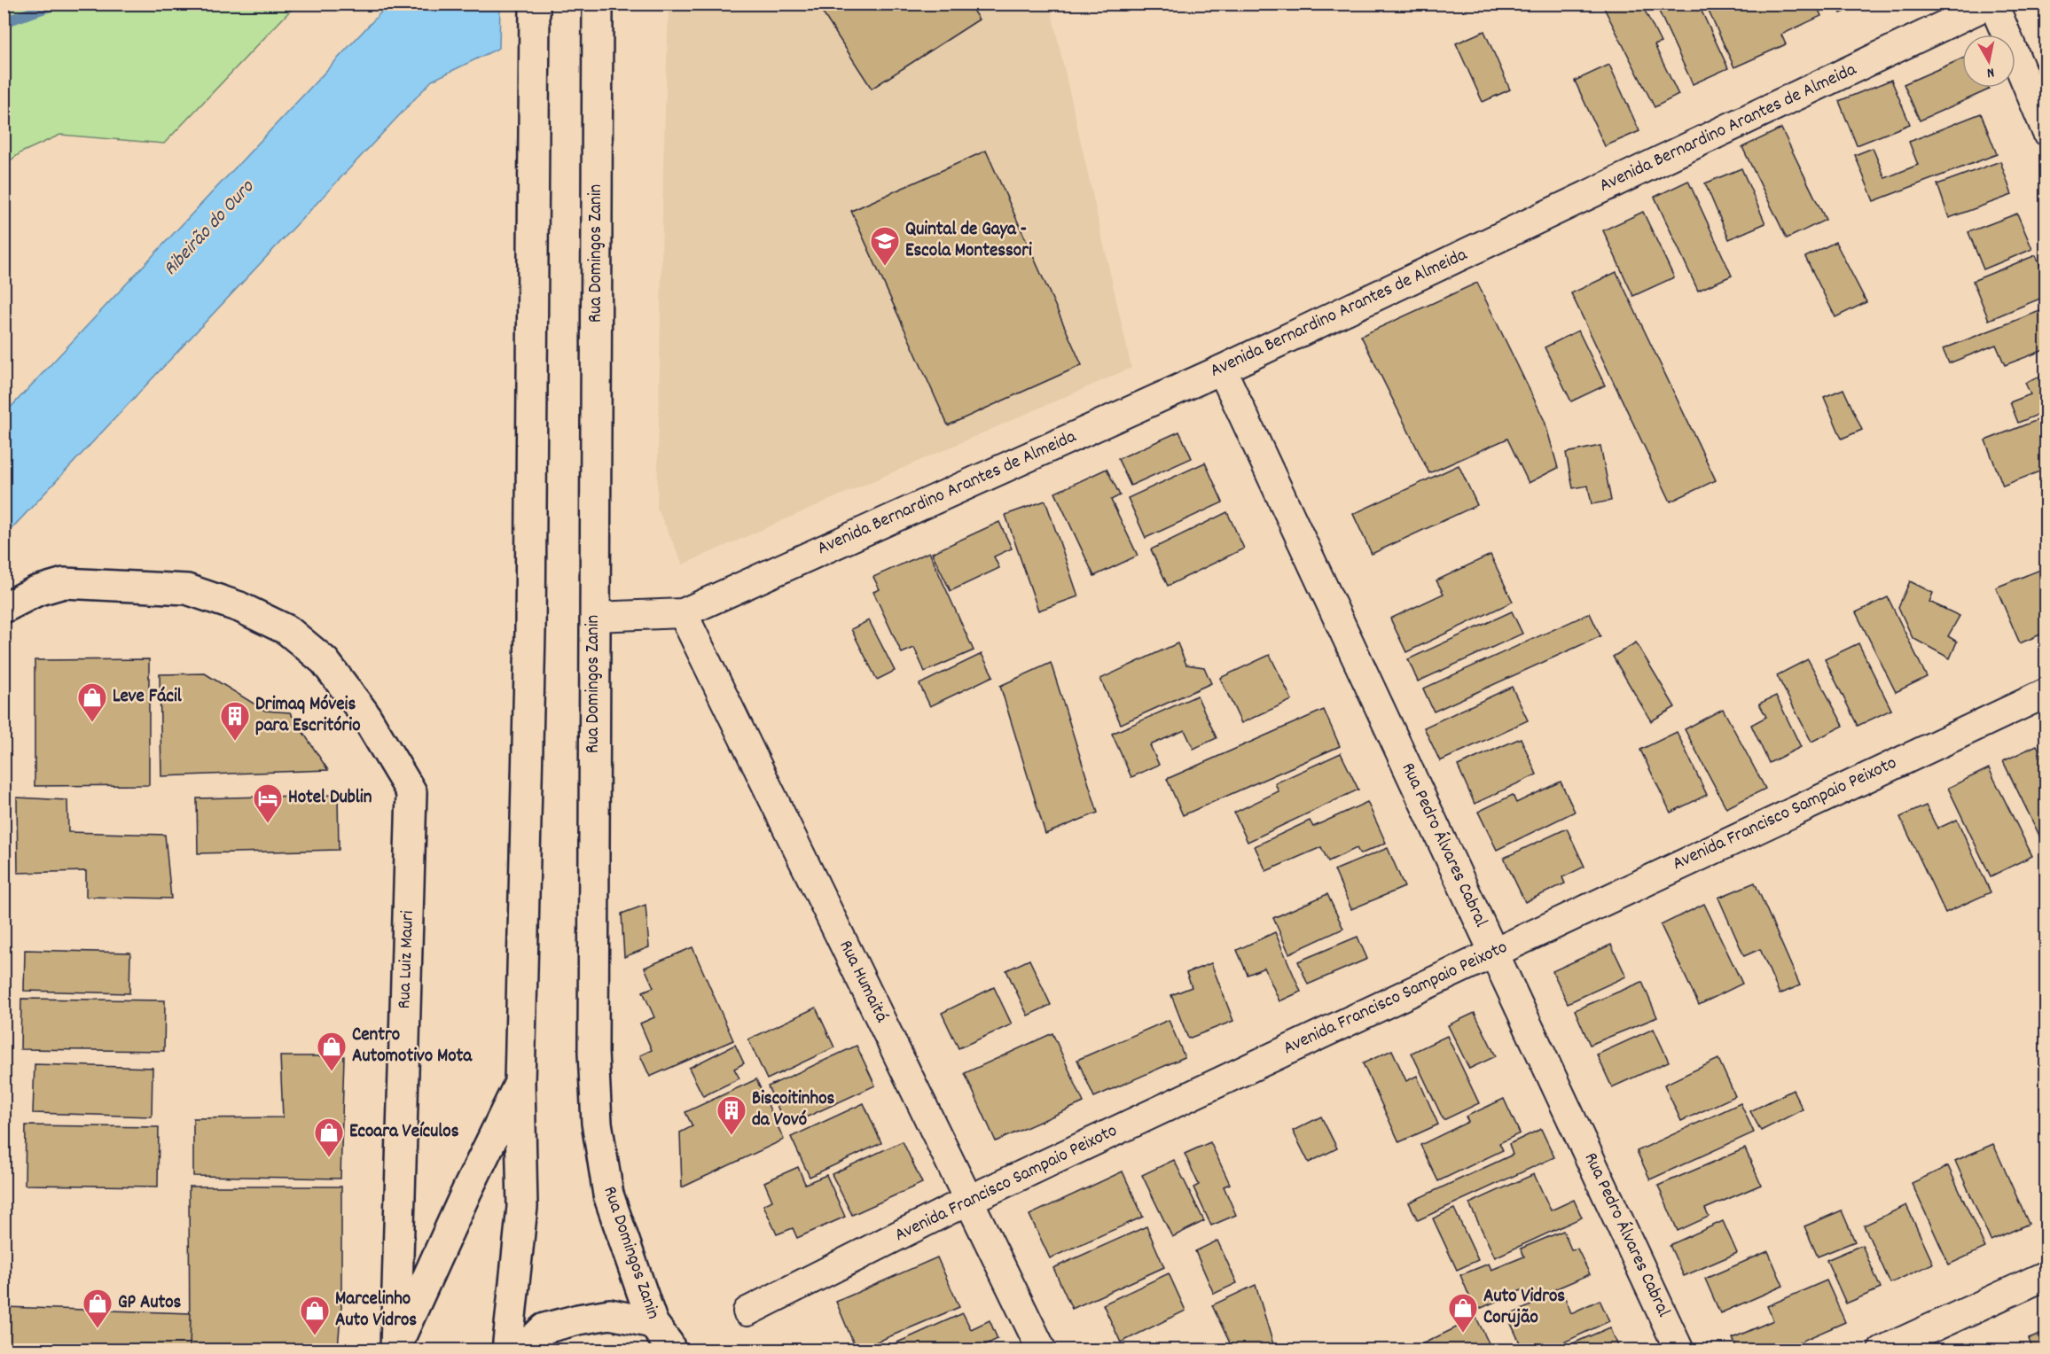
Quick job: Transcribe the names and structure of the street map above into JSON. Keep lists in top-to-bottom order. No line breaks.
{"streets":{"main road":["Rua Domingos Zanin","Rua Luiz Mauri"],"street":["Avenida Bernardino Arantes de Almeida","Avenida Francisco Sampaio Peixoto","Rua Pedro Álvares Cabral","Rua Humaitá"]},"crossings":[["Avenida Bernardino Arantes de Almeida","Rua Pedro Álvares Cabral"],["Avenida Bernardino Arantes de Almeida","Rua Humaitá"],["Avenida Francisco Sampaio Peixoto","Rua Pedro Álvares Cabral"],["Avenida Francisco Sampaio Peixoto","Rua Humaitá"]],"water":["Ribeirão do Ouro"],"places":{"school or university":["Quintal de Gaya - Escola Montessori"],"shop":["Leve Fácil","Centro Automotivo Mota","Ecoara Veículos","GP Autos","Auto Vidros Corujão","Marcelinho Auto Vidros"],"building":["Drimaq Móveis para Escritório","Biscoitinhos da Vovó"],"hotel":["Hotel Dublin"]},"north":"bottom"}
